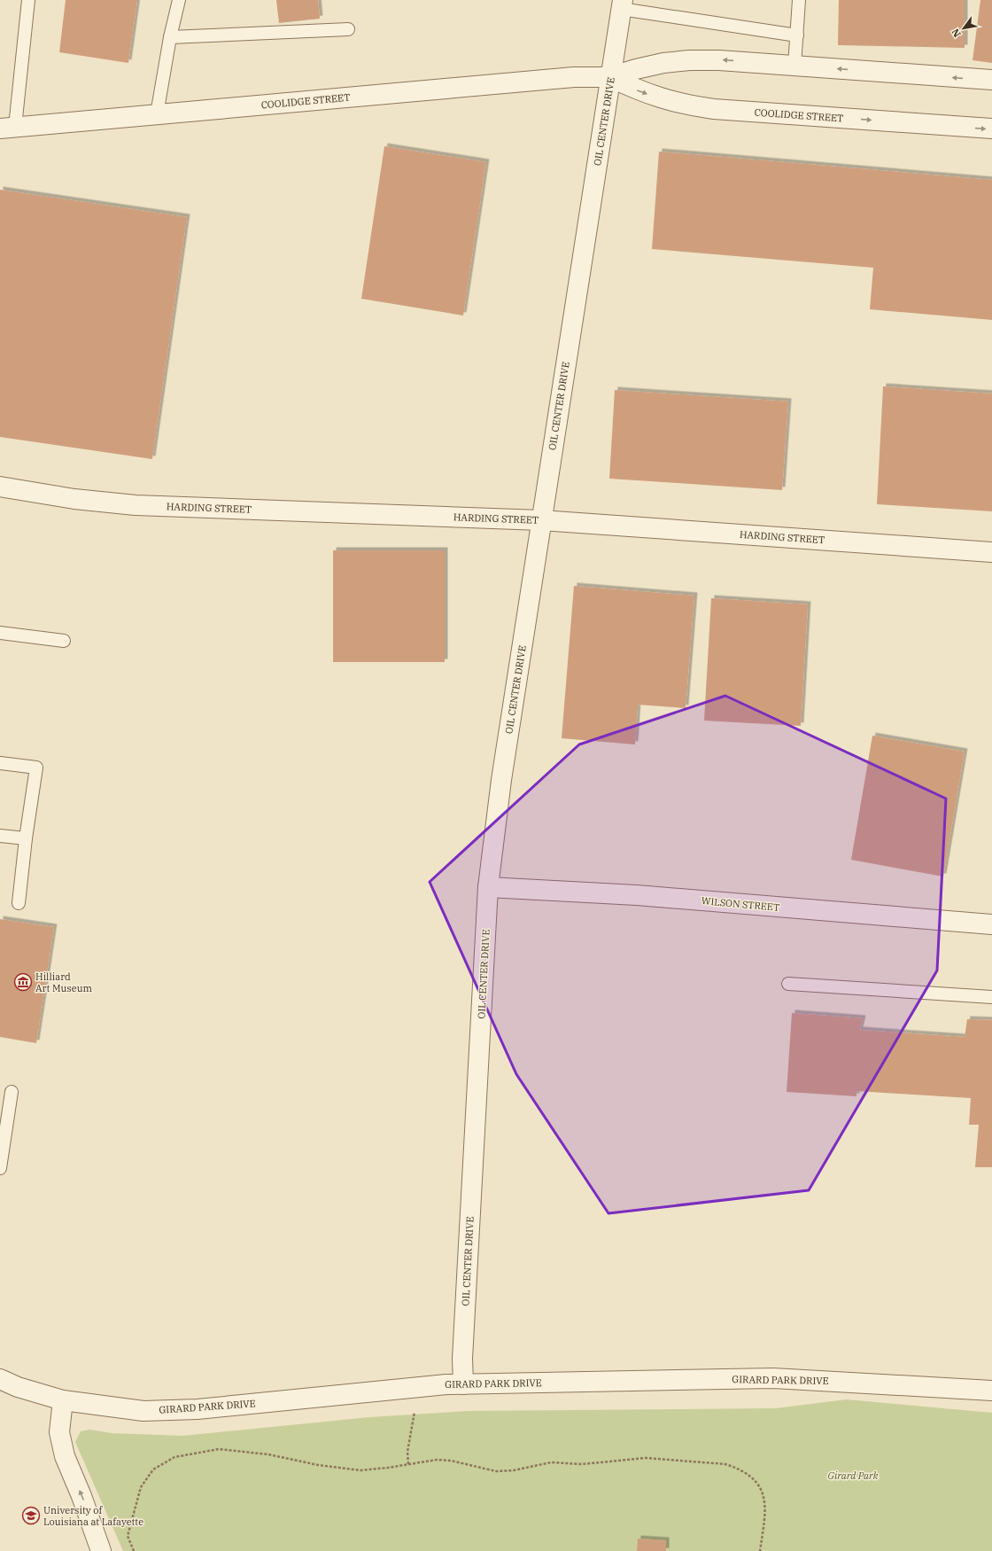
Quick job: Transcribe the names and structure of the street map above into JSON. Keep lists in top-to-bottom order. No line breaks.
{"streets":{"street":["COOLIDGE STREET","OIL CENTER DRIVE","HARDING STREET","WILSON STREET","GIRARD PARK DRIVE"]},"crossings":[["COOLIDGE STREET","OIL CENTER DRIVE"],["OIL CENTER DRIVE","HARDING STREET"],["OIL CENTER DRIVE","WILSON STREET"],["OIL CENTER DRIVE","GIRARD PARK DRIVE"]],"parks":["Girard Park"],"places":{"museum":["Hilliard Art Museum"],"school or university":["University of Louisiana at Lafayette"]},"north":"bottom left"}
